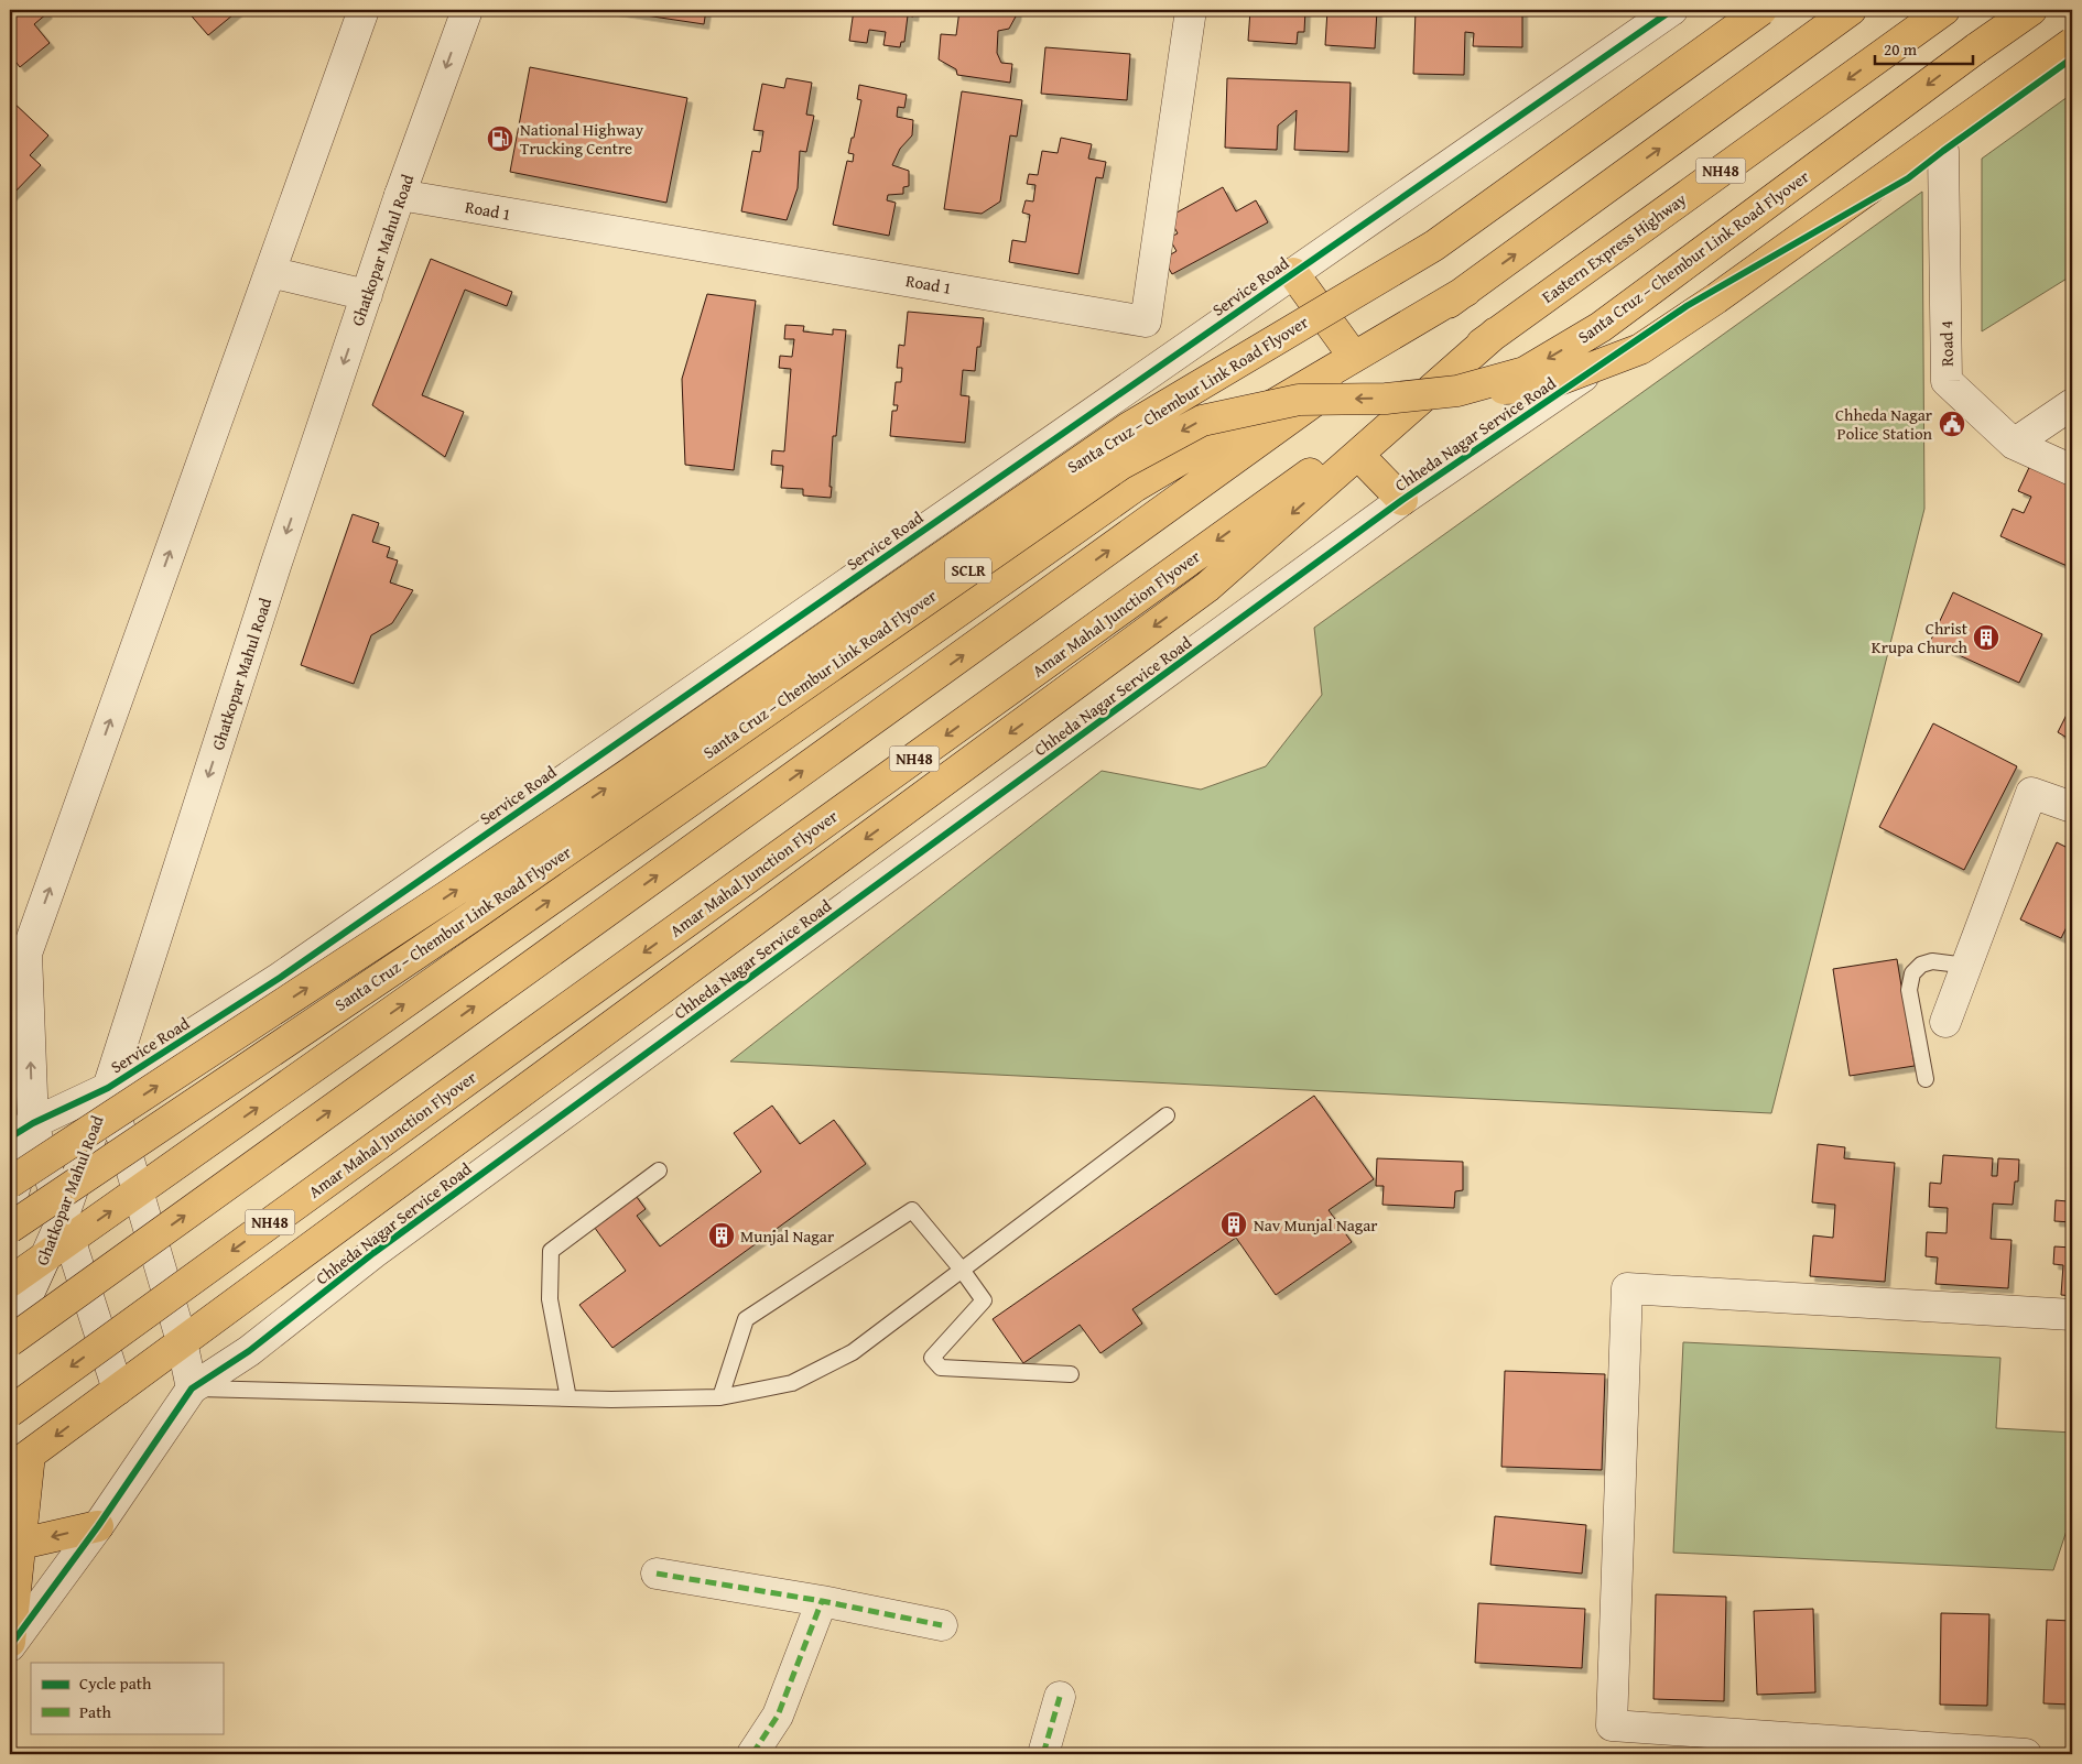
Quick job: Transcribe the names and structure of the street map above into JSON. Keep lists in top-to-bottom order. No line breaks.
{"streets":{"highway":["NH48","Eastern Express Highway","Santa Cruz – Chembur Link Road Flyover","SCLR","Amar Mahal Junction Flyover"],"street":["Road 1","Ghatkopar Mahul Road","Service Road","Road 4","Chheda Nagar Service Road"]},"crossings":[["Road 1","Ghatkopar Mahul Road"],["Eastern Express Highway","Amar Mahal Junction Flyover"],["Ghatkopar Mahul Road","Service Road"],["Road 4","Chheda Nagar Service Road"]],"places":{"fuel station":["National Highway Trucking Centre"],"public building":["Chheda Nagar Police Station"],"building":["Christ Krupa Church","Nav Munjal Nagar","Munjal Nagar"]},"legend":["Cycle path","Path"],"scale_bar":"20 m"}
